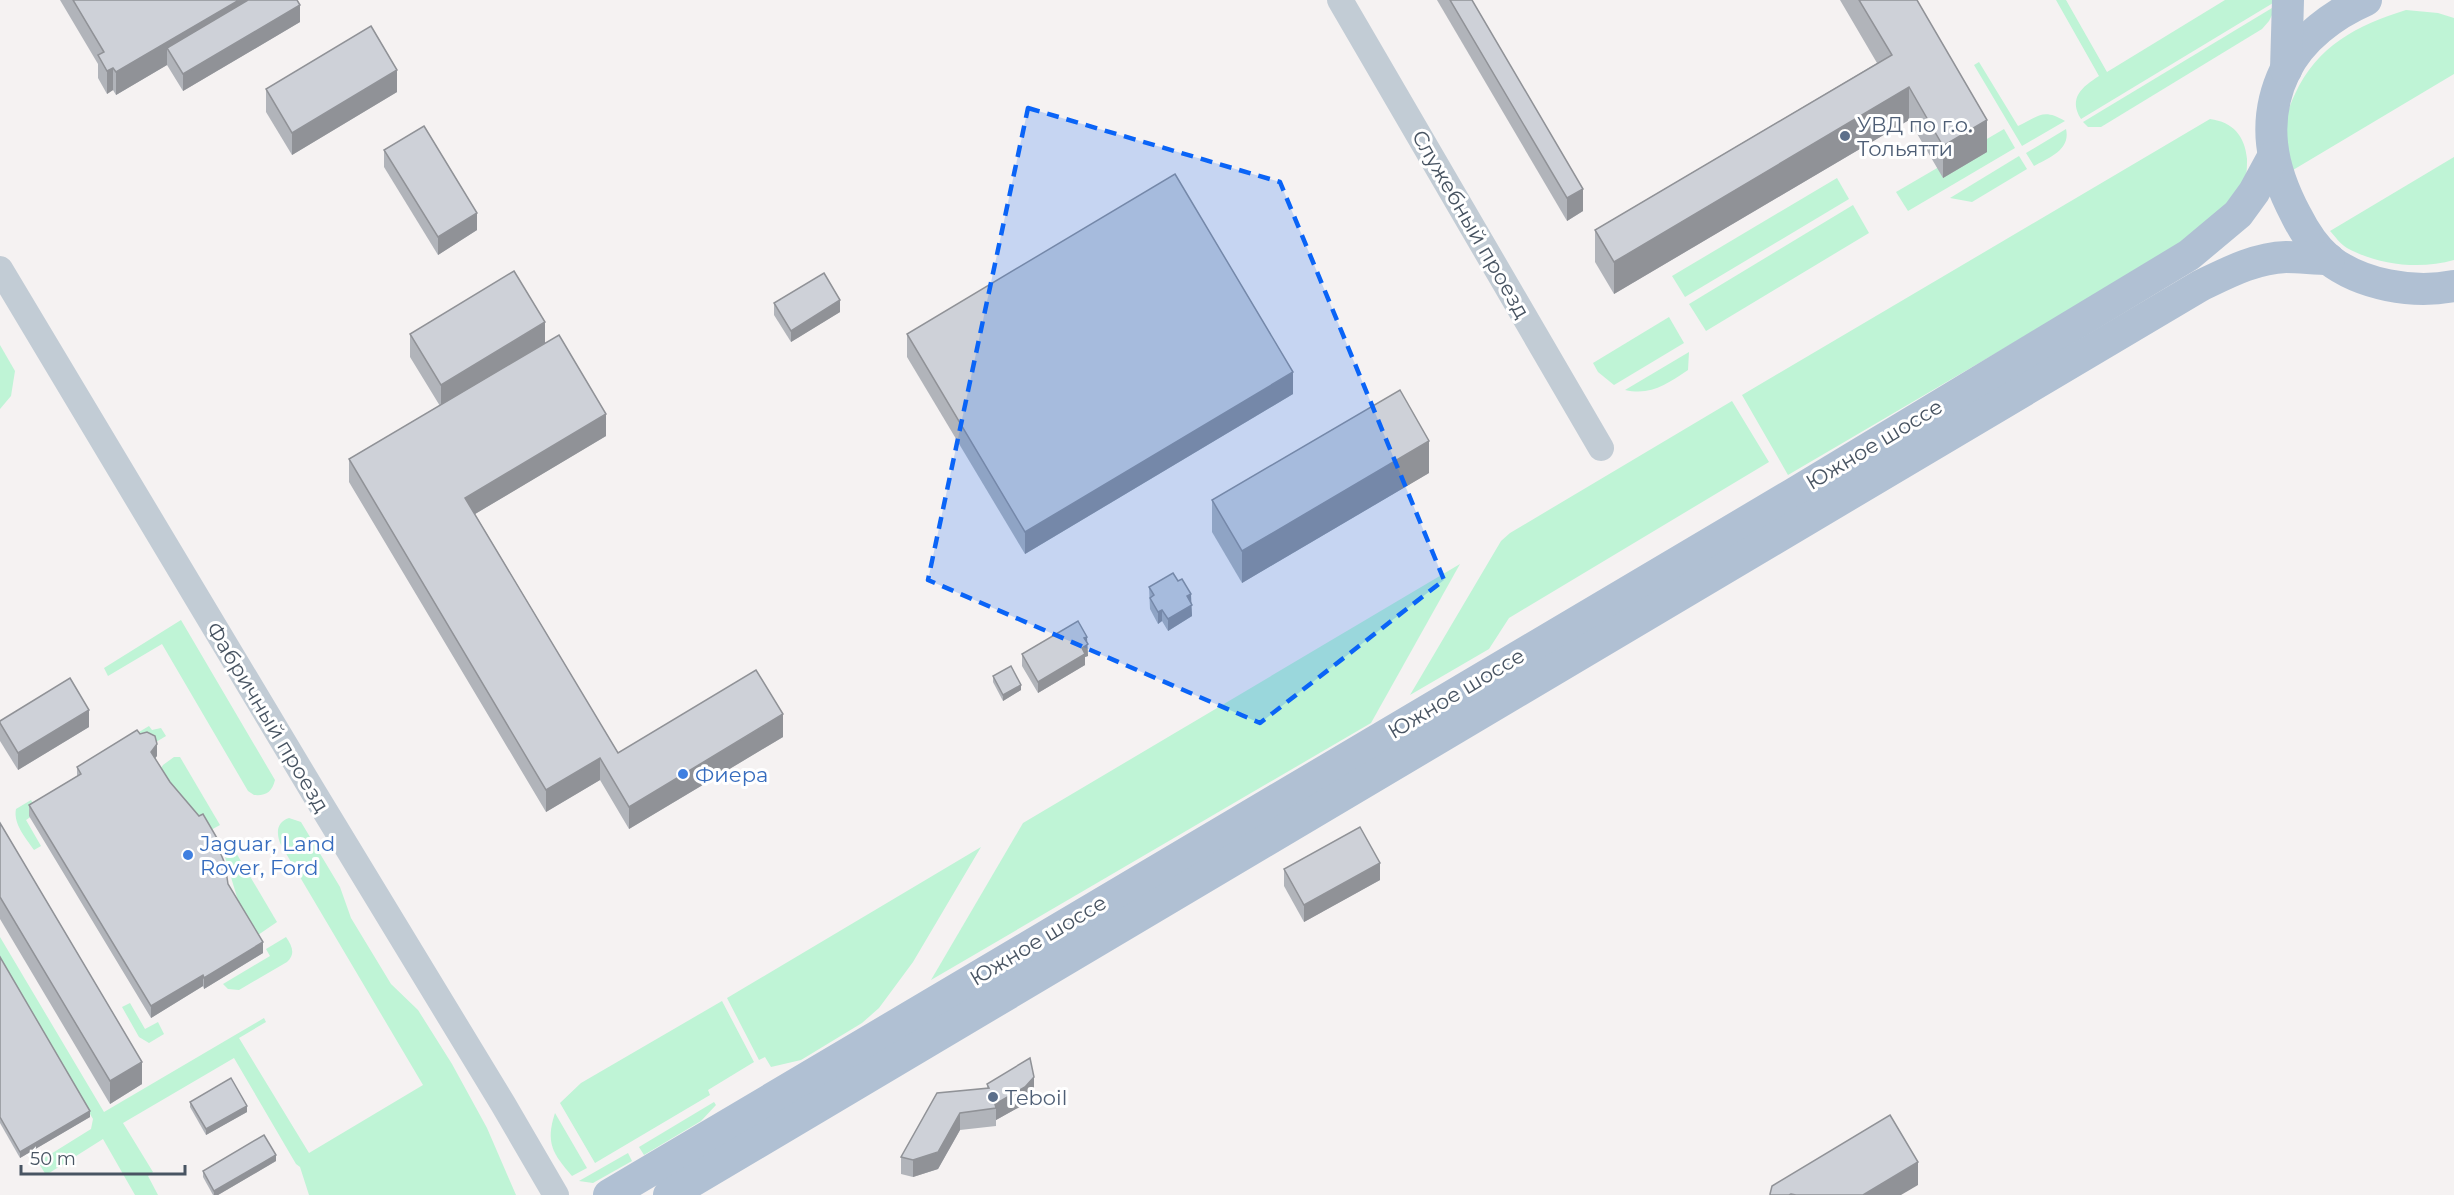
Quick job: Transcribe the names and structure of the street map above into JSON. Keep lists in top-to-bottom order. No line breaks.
{"streets":{"main road":["Южное шоссе"],"street":["Служебный проезд","Фабричный проезд"]},"places":["УВД по г.о. Тольятти","Фиера","Jaguar, Land Rover, Ford","Teboil"],"scale_bar":"50 m"}
